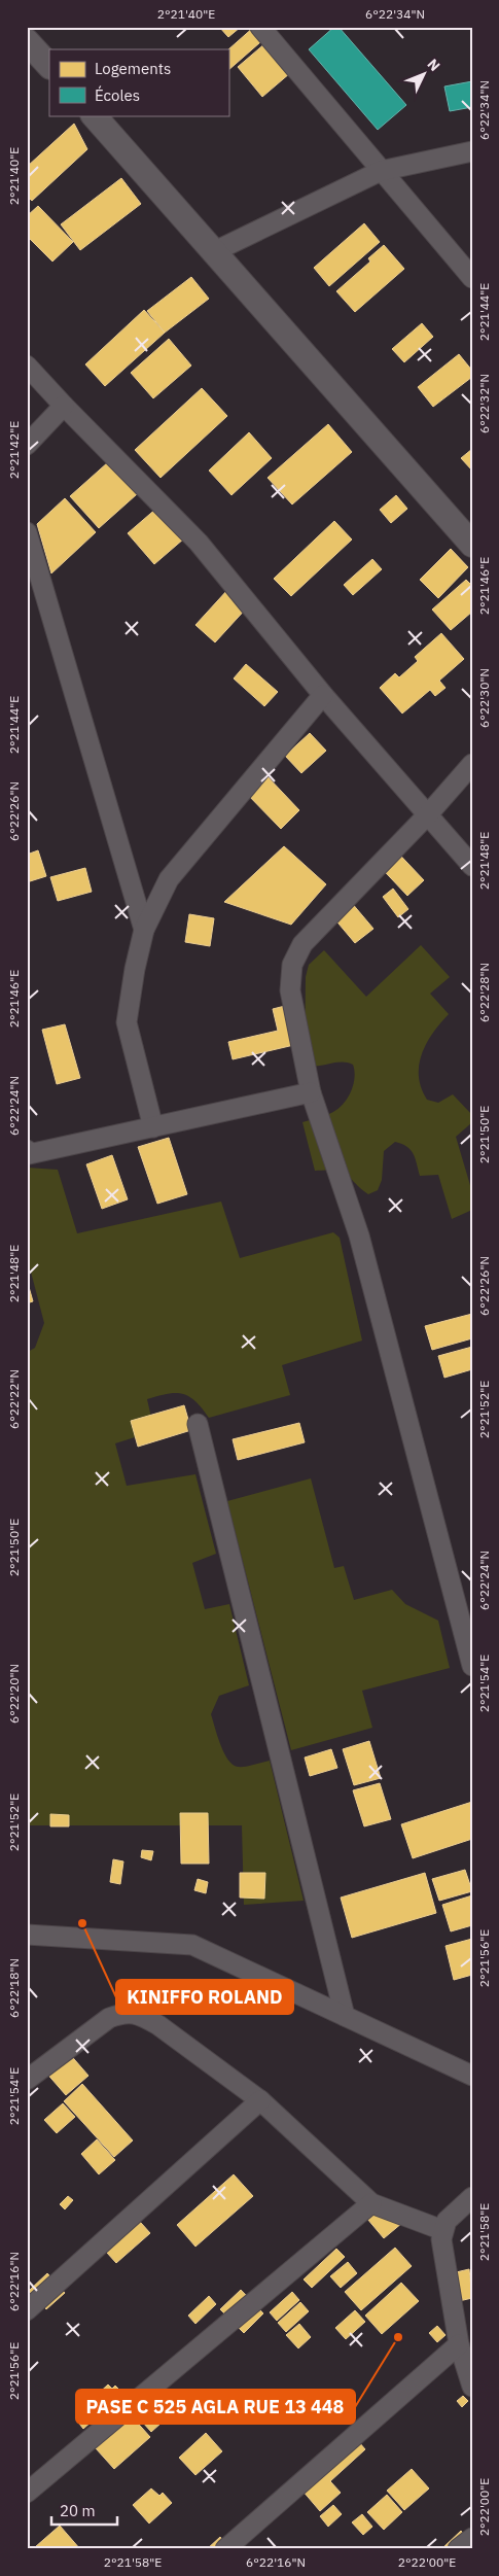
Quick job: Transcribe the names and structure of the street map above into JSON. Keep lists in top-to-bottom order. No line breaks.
{"places":["KINIFFO ROLAND","PASE C 525 AGLA RUE 13 448"],"legend":["Logements","Écoles"],"scale_bar":"20 m","north":"top right","coordinates":["2°21'40\"E","6°22'34\"N","2°21'44\"E","6°22'32\"N","2°21'42\"E","2°21'46\"E","6°22'30\"N","6°22'26\"N","2°21'48\"E","6°22'28\"N","6°22'24\"N","2°21'50\"E","6°22'22\"N","2°21'52\"E","2°21'54\"E","6°22'20\"N","2°21'56\"E","6°22'18\"N","2°21'58\"E","6°22'16\"N","2°22'00\"E"]}
